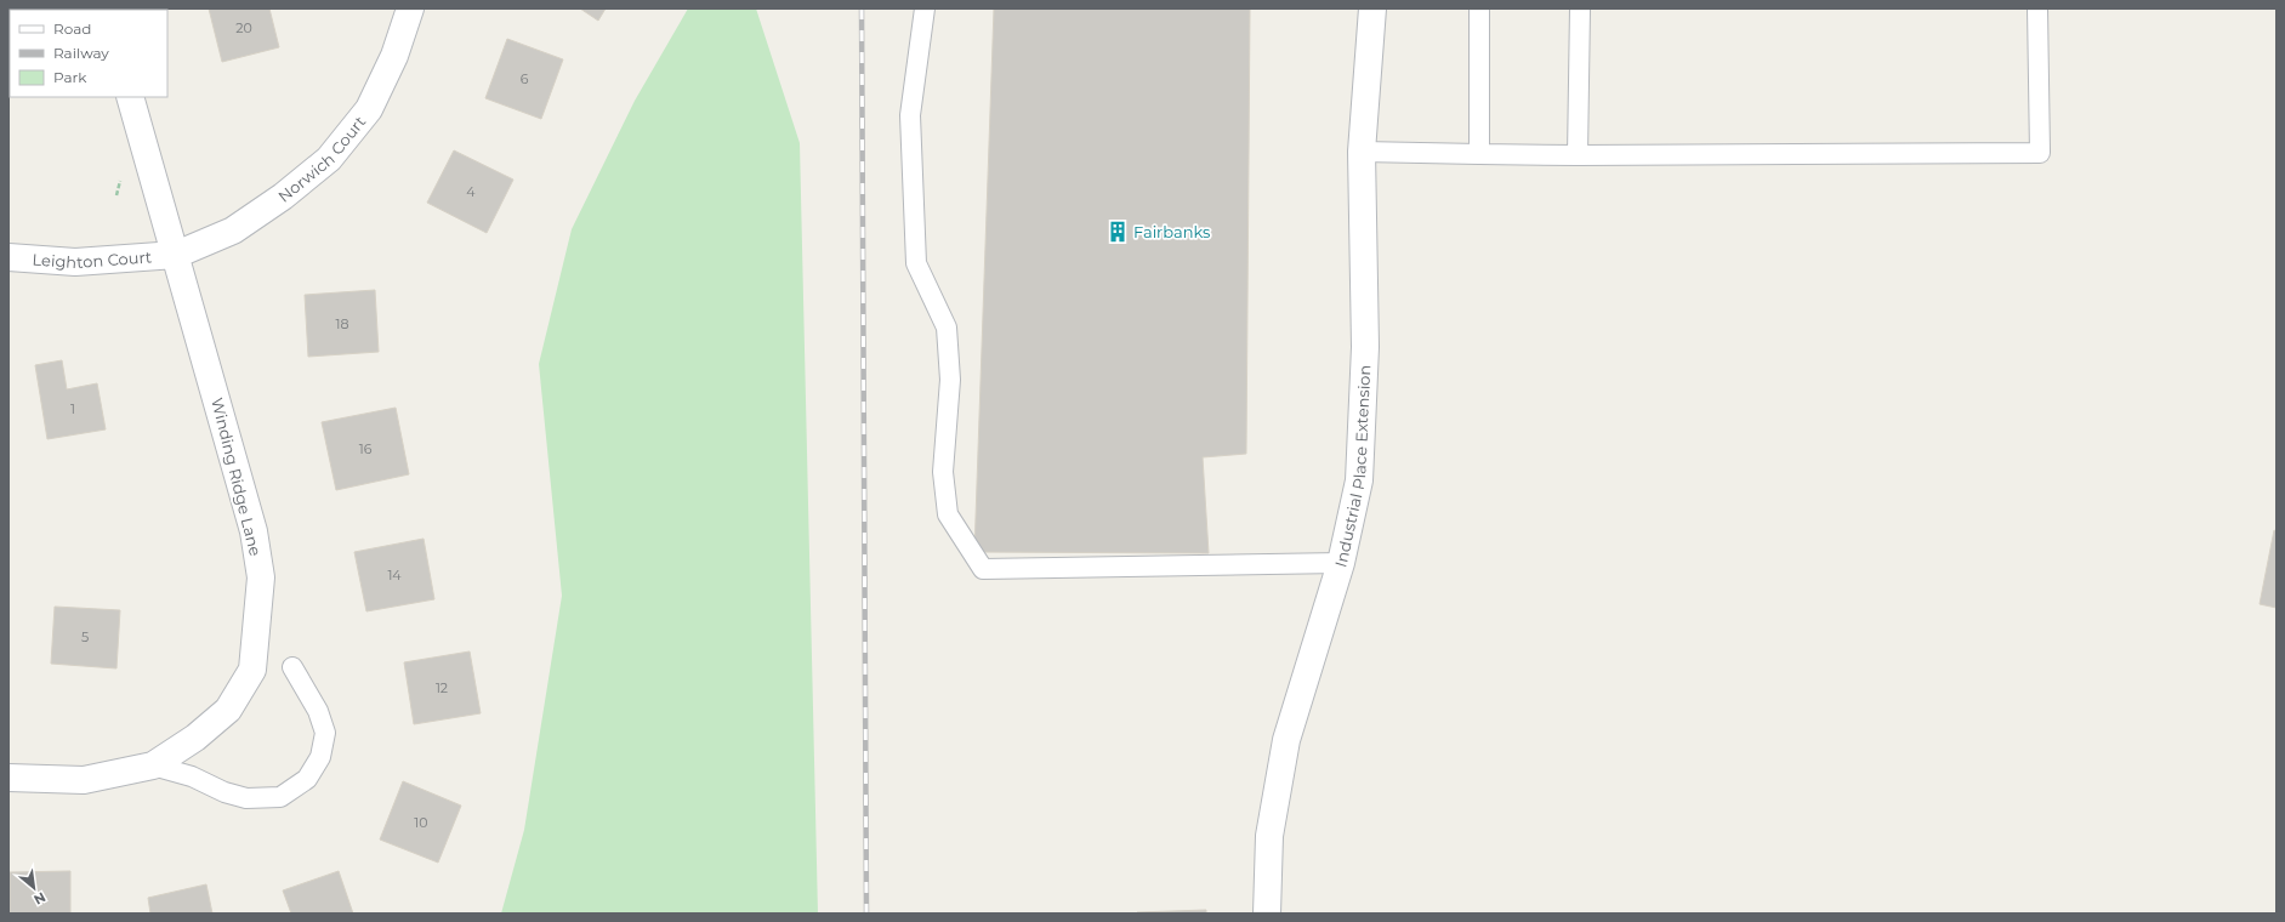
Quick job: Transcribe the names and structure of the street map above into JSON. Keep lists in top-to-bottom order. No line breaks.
{"streets":{"street":["Norwich Court","Leighton Court","Industrial Place Extension","Winding Ridge Lane"]},"crossings":[["Norwich Court","Leighton Court"],["Norwich Court","Winding Ridge Lane"],["Leighton Court","Winding Ridge Lane"]],"places":{"building":["Fairbanks"]},"house_numbers":["20","6","4","18","1","16","14","5","12","10"],"legend":["Road","Railway","Park"],"north":"bottom right"}
